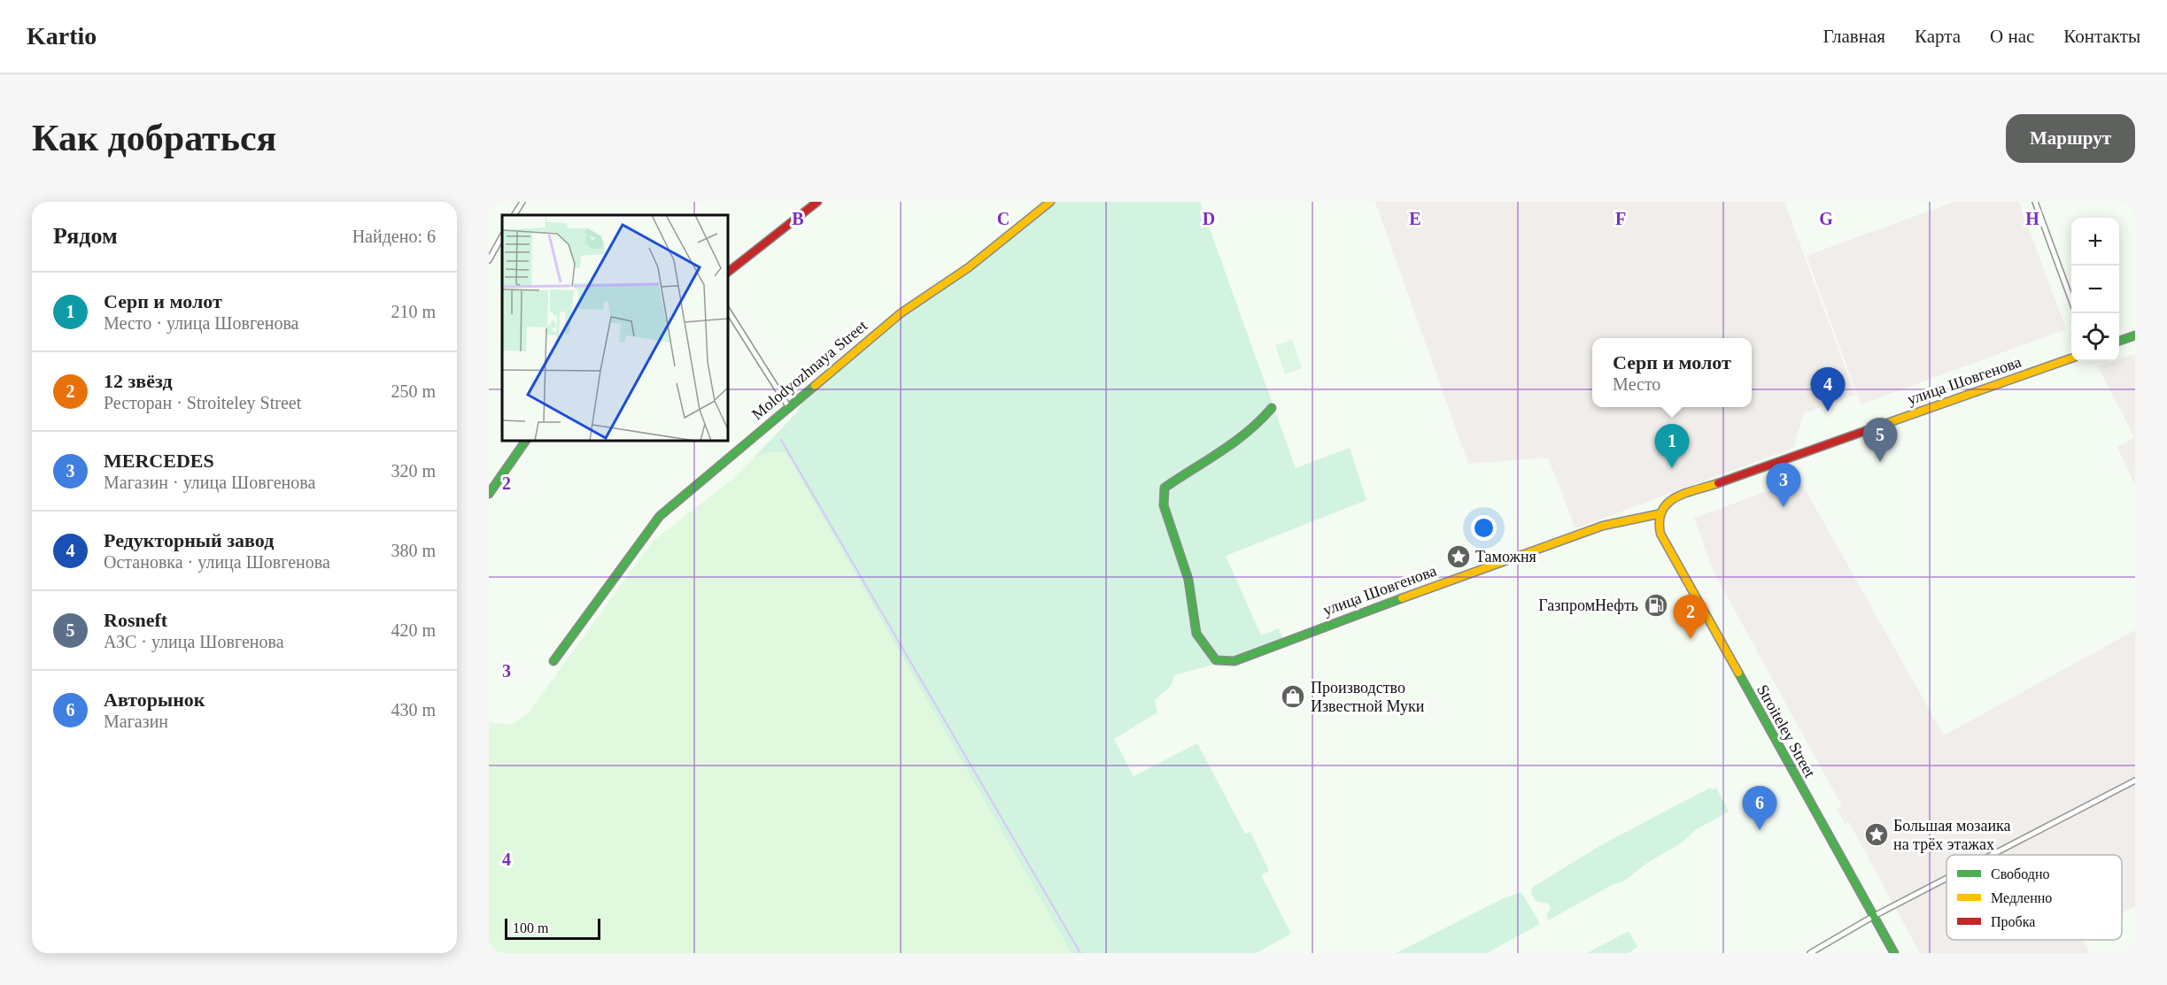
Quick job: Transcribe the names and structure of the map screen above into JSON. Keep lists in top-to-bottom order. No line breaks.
{"streets":{"street":["Molodyozhnaya Street","улица Шовгенова","Stroiteley Street"]},"crossings":[["улица Шовгенова","Stroiteley Street"]],"places":{"place":["Таможня","Большая мозаика на трёх этажах"],"fuel station":["ГазпромНефть"],"shop":["Производство Известной Муки"]},"legend":["Свободно","Медленно","Пробка"],"scale_bar":"100 m","page":{"header":"Kartio","nav":["Главная","Карта","О нас","Контакты"],"buttons":"Маршрут","title":"Как добраться","heading":["Рядом","Найдено: 6"],"map_buttons":["+","−"],"list":[{"mark":"1","name":"Серп и молот","note":"Место · улица Шовгенова","value":"210 m"},{"mark":"2","name":"12 звёзд","note":"Ресторан · Stroiteley Street","value":"250 m"},{"mark":"3","name":"MERCEDES","note":"Магазин · улица Шовгенова","value":"320 m"},{"mark":"4","name":"Редукторный завод","note":"Остановка · улица Шовгенова","value":"380 m"},{"mark":"5","name":"Rosneft","note":"АЗС · улица Шовгенова","value":"420 m"},{"mark":"6","name":"Авторынок","note":"Магазин","value":"430 m"}],"popup":["Серп и молот","Место"],"pins":["4","5","1","3","2","6"],"scale":"100 m"},"grid":{"columns":["B","C","D","E","F","G","H"],"rows":["2","3","4"]}}
